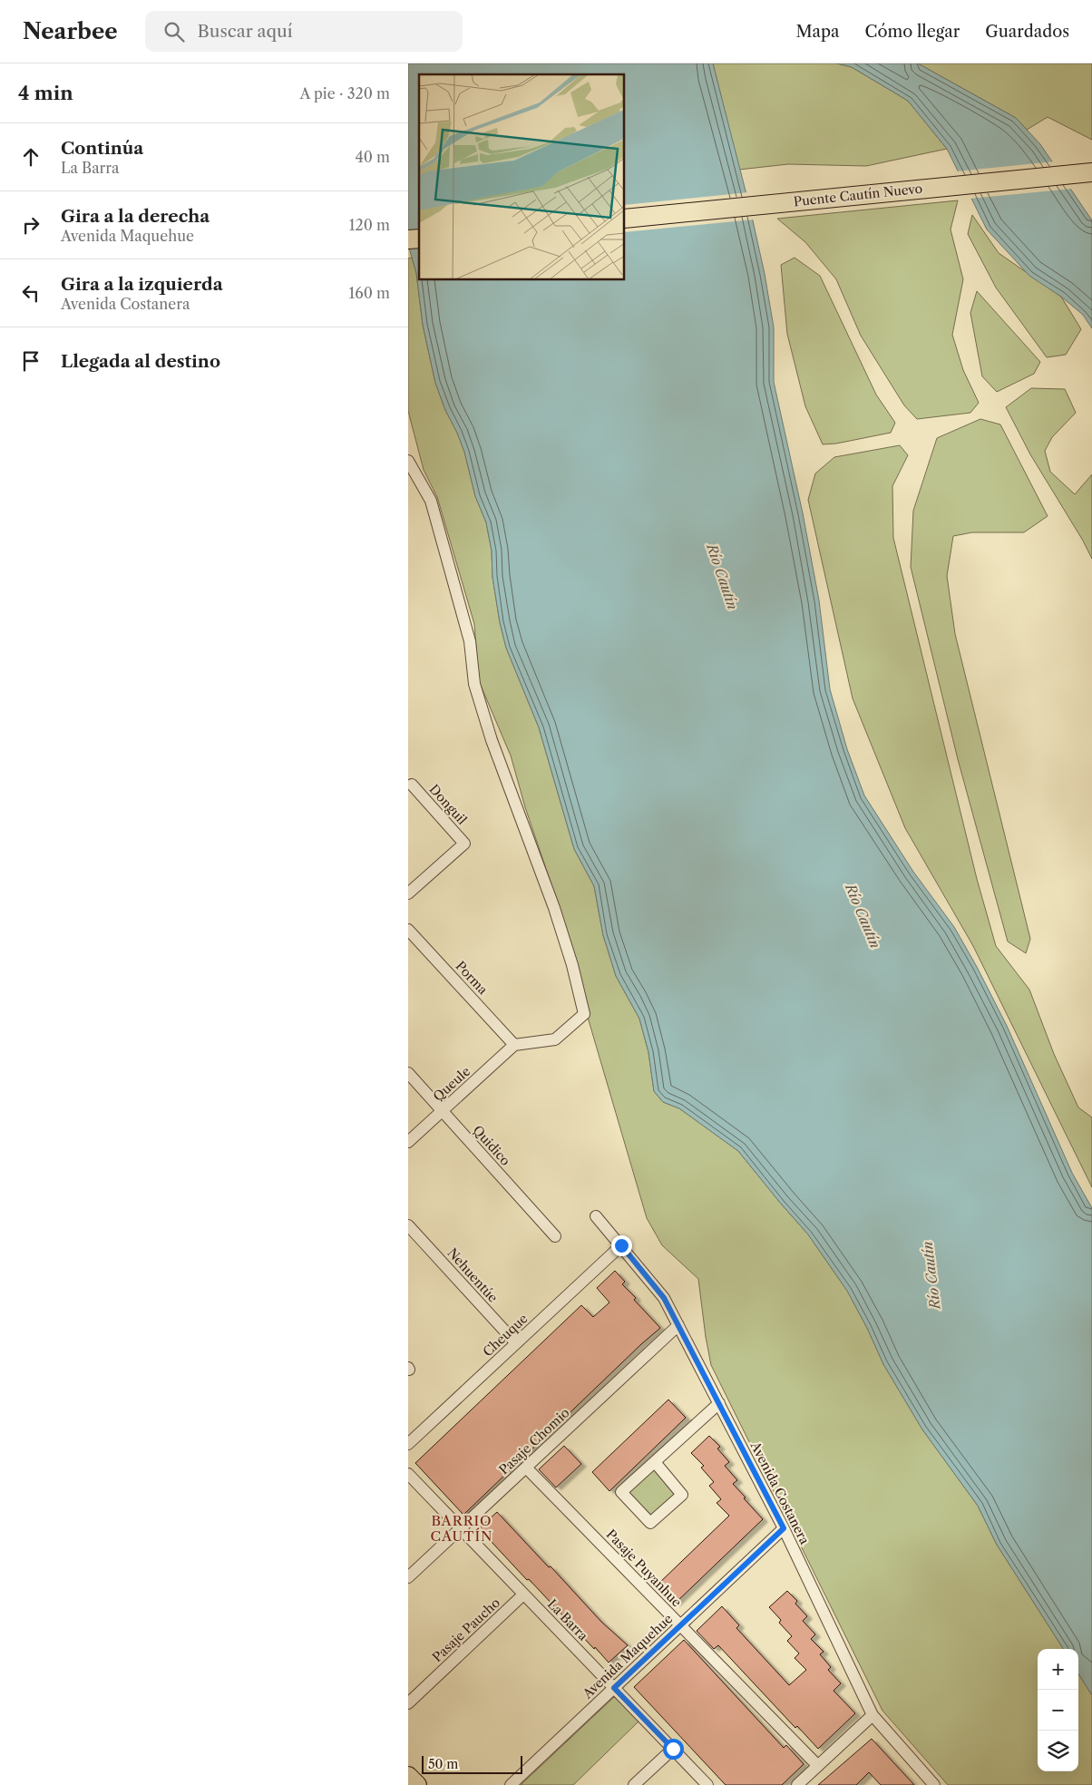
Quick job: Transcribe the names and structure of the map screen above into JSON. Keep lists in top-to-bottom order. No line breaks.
{"streets":{"main road":["Puente Cautín Nuevo"],"street":["Donguil","Porma","Queule","Quidico","Nehuentúe","Cheuque","Pasaje Chomio","Avenida Costanera","Pasaje Puyanhue","La Barra","Pasaje Paucho","Avenida Maquehue"]},"crossings":[["Porma","Queule"],["Queule","Quidico"],["Nehuentúe","Cheuque"],["Cheuque","Avenida Costanera"],["Pasaje Chomio","Avenida Costanera"],["Pasaje Chomio","Pasaje Puyanhue"],["Pasaje Chomio","La Barra"],["Avenida Costanera","Avenida Maquehue"],["Pasaje Puyanhue","Avenida Maquehue"],["La Barra","Pasaje Paucho"],["La Barra","Avenida Maquehue"]],"districts":["BARRIO CAUTÍN"],"water":["Río Cautín"],"scale_bar":"50 m","page":{"header":"Nearbee","search":"Buscar aquí","nav":["Mapa","Cómo llegar","Guardados"],"heading":["4 min","A pie · 320 m"],"list":[["Continúa","La Barra","40 m"],["Gira a la derecha","Avenida Maquehue","120 m"],["Gira a la izquierda","Avenida Costanera","160 m"],"Llegada al destino"],"map_buttons":["+","−"],"scale":"50 m"}}
